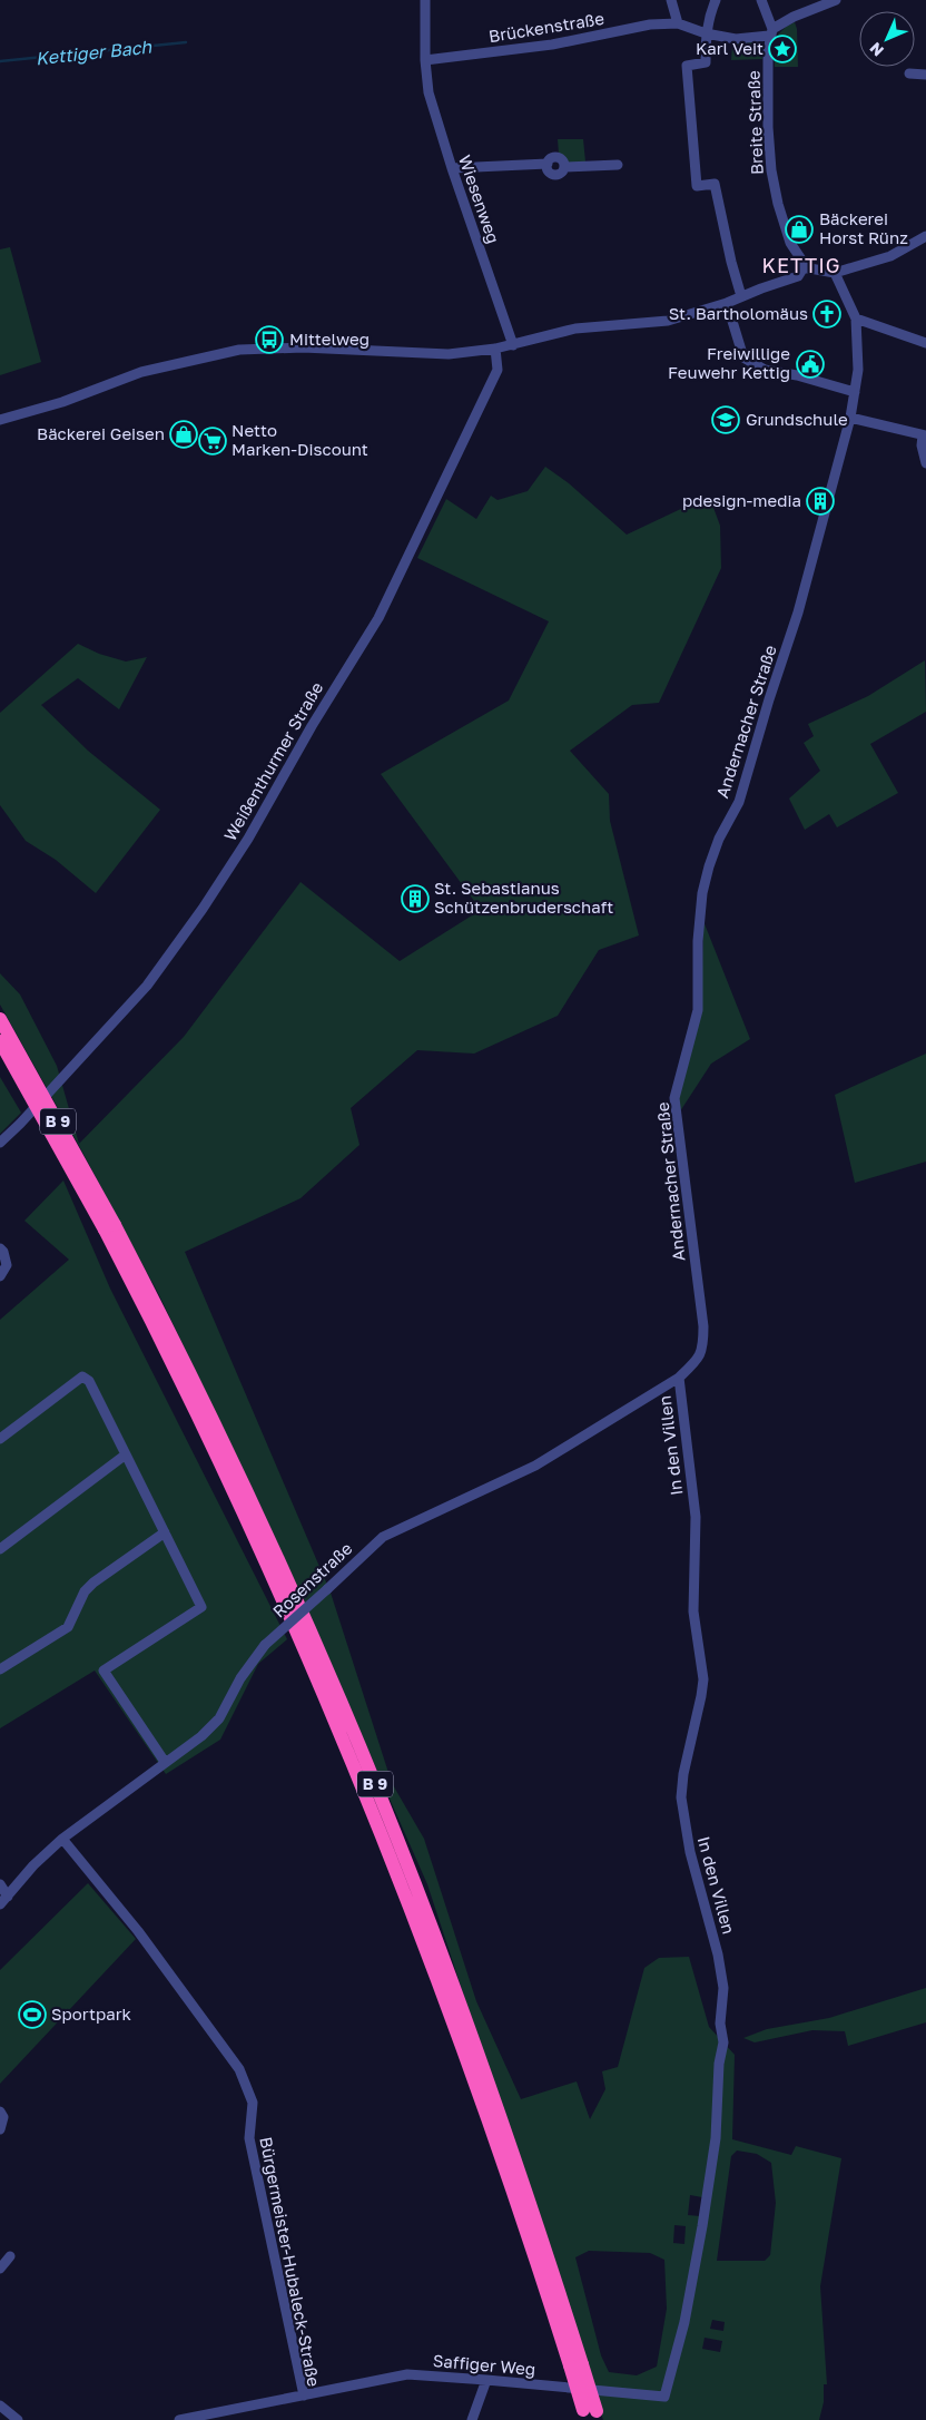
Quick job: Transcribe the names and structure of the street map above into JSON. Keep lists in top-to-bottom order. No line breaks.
{"streets":{"highway":["B 9"],"street":["Brückenstraße","Breite Straße","Wiesenweg","Andernacher Straße","Weißenthurmer Straße","In den Villen","Rosenstraße","Bürgermeister-Hubaleck-Straße","Saffiger Weg"]},"crossings":[["Brückenstraße","Breite Straße"],["Brückenstraße","Wiesenweg"],["Andernacher Straße","Rosenstraße"],["In den Villen","Rosenstraße"],["In den Villen","Saffiger Weg"],["Rosenstraße","Bürgermeister-Hubaleck-Straße"],["Bürgermeister-Hubaleck-Straße","Saffiger Weg"]],"districts":["KETTIG"],"water":["Kettiger Bach"],"places":{"place":["Karl Veit"],"shop":["Bäckerei Horst Rünz","Bäckerei Geisen"],"church":["St. Bartholomäus"],"bus stop":["Mittelweg"],"public building":["Freiwillige Feuwehr Kettig"],"school or university":["Grundschule"],"supermarket":["Netto Marken-Discount"],"building":["pdesign-media","St. Sebastianus Schützenbruderschaft"],"sports":["Sportpark"]},"north":"bottom left"}
